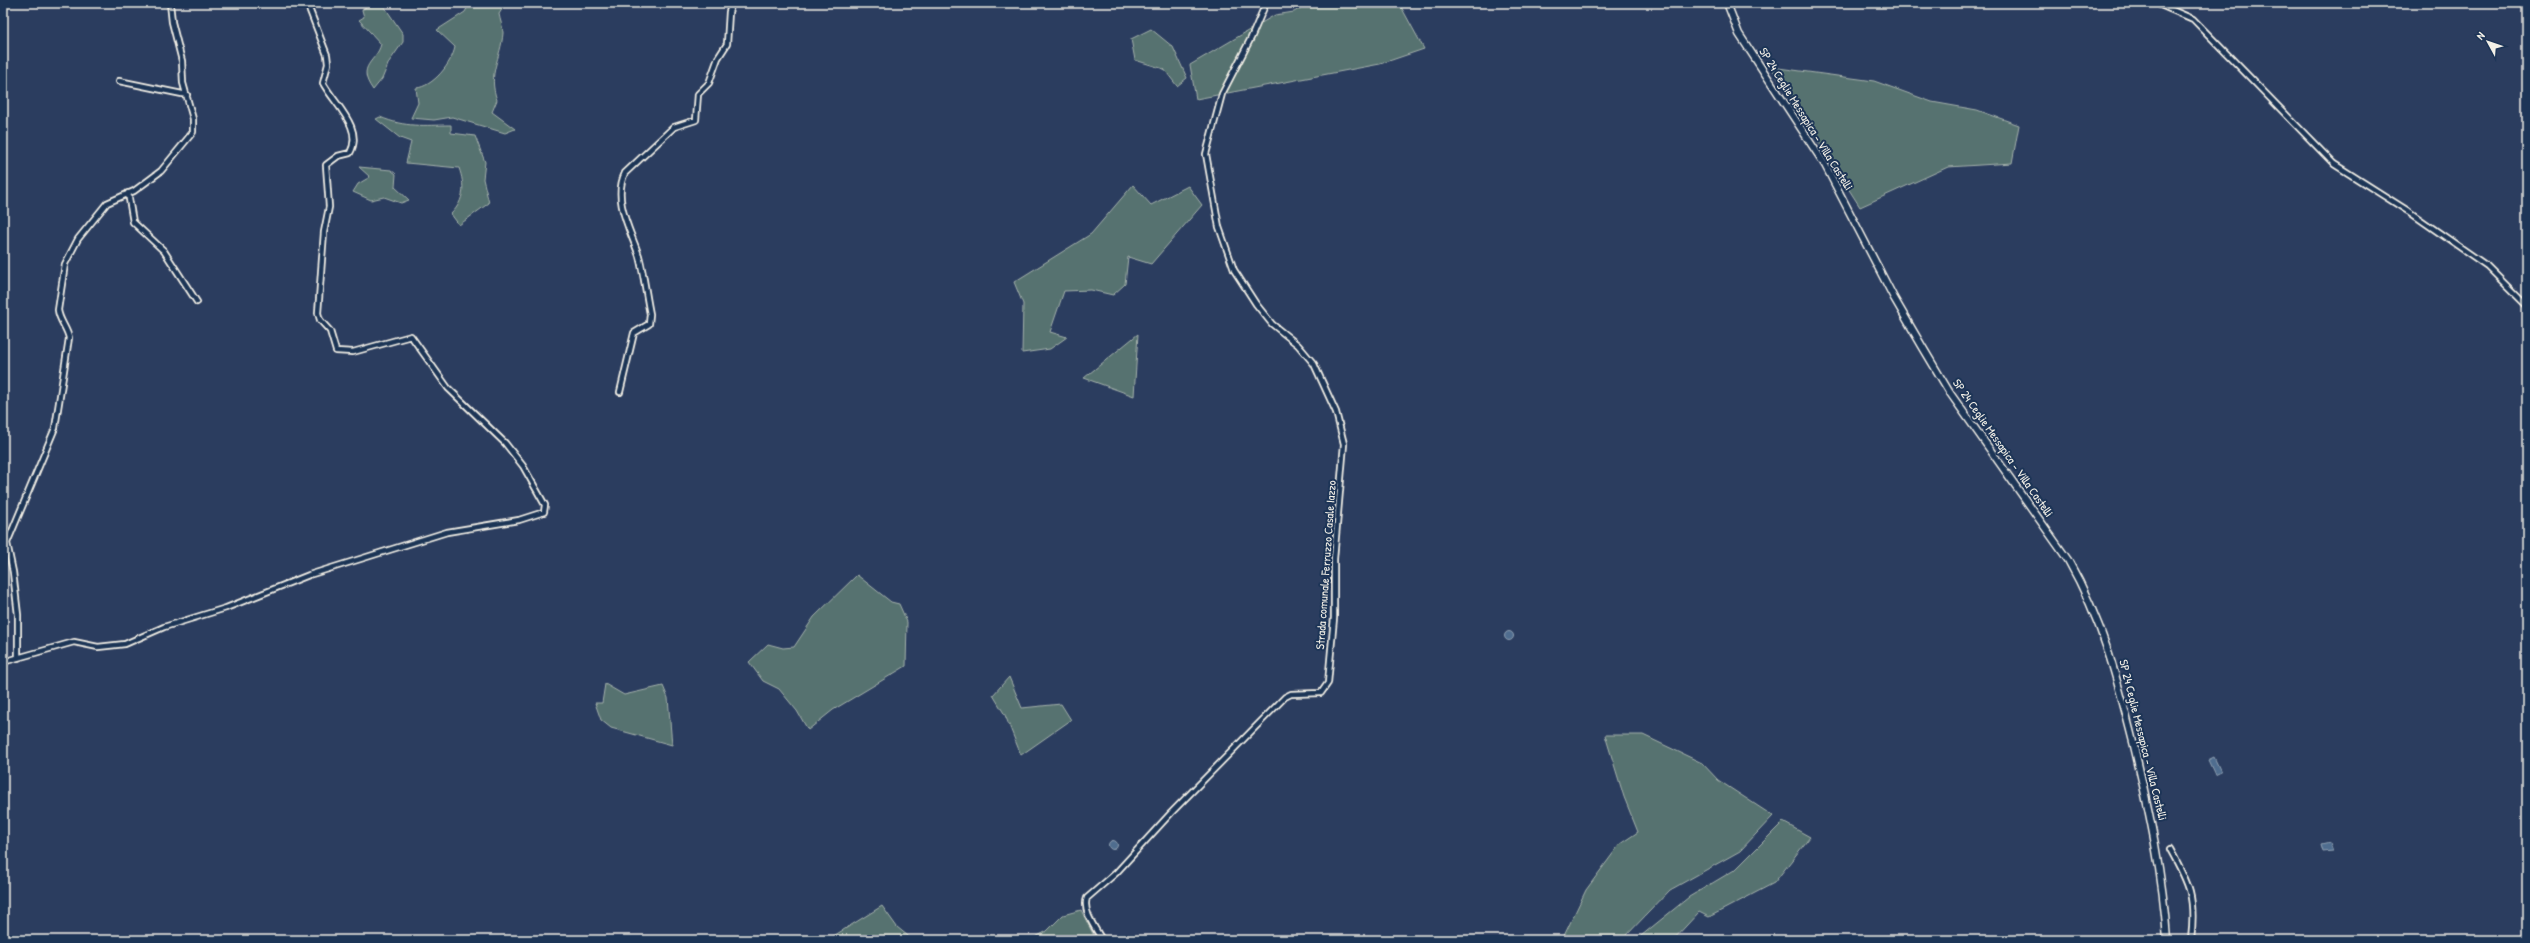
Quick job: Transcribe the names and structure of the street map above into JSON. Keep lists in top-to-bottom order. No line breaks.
{"streets":{"main road":["SP 24 Ceglie Messapica - Villa Castelli"],"street":["Strada comunale Ferruzzo Casale Iazzo"]},"north":"top left"}
